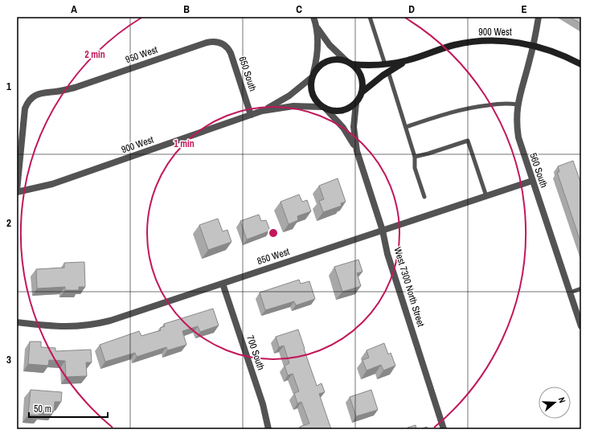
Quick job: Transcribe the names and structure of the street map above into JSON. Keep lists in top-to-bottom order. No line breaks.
{"streets":{"street":["900 West","950 West","650 South","560 South","850 West","West 7300 North Street","700 South"]},"crossings":[["900 West","950 West"],["900 West","650 South"],["900 West","560 South"],["900 West","West 7300 North Street"],["950 West","650 South"],["560 South","850 West"],["850 West","West 7300 North Street"],["850 West","700 South"]],"scale_bar":"50 m","north":"right","grid":{"columns":["A","B","C","D","E"],"rows":["1","2","3"]},"rings":["2 min","1 min"]}
